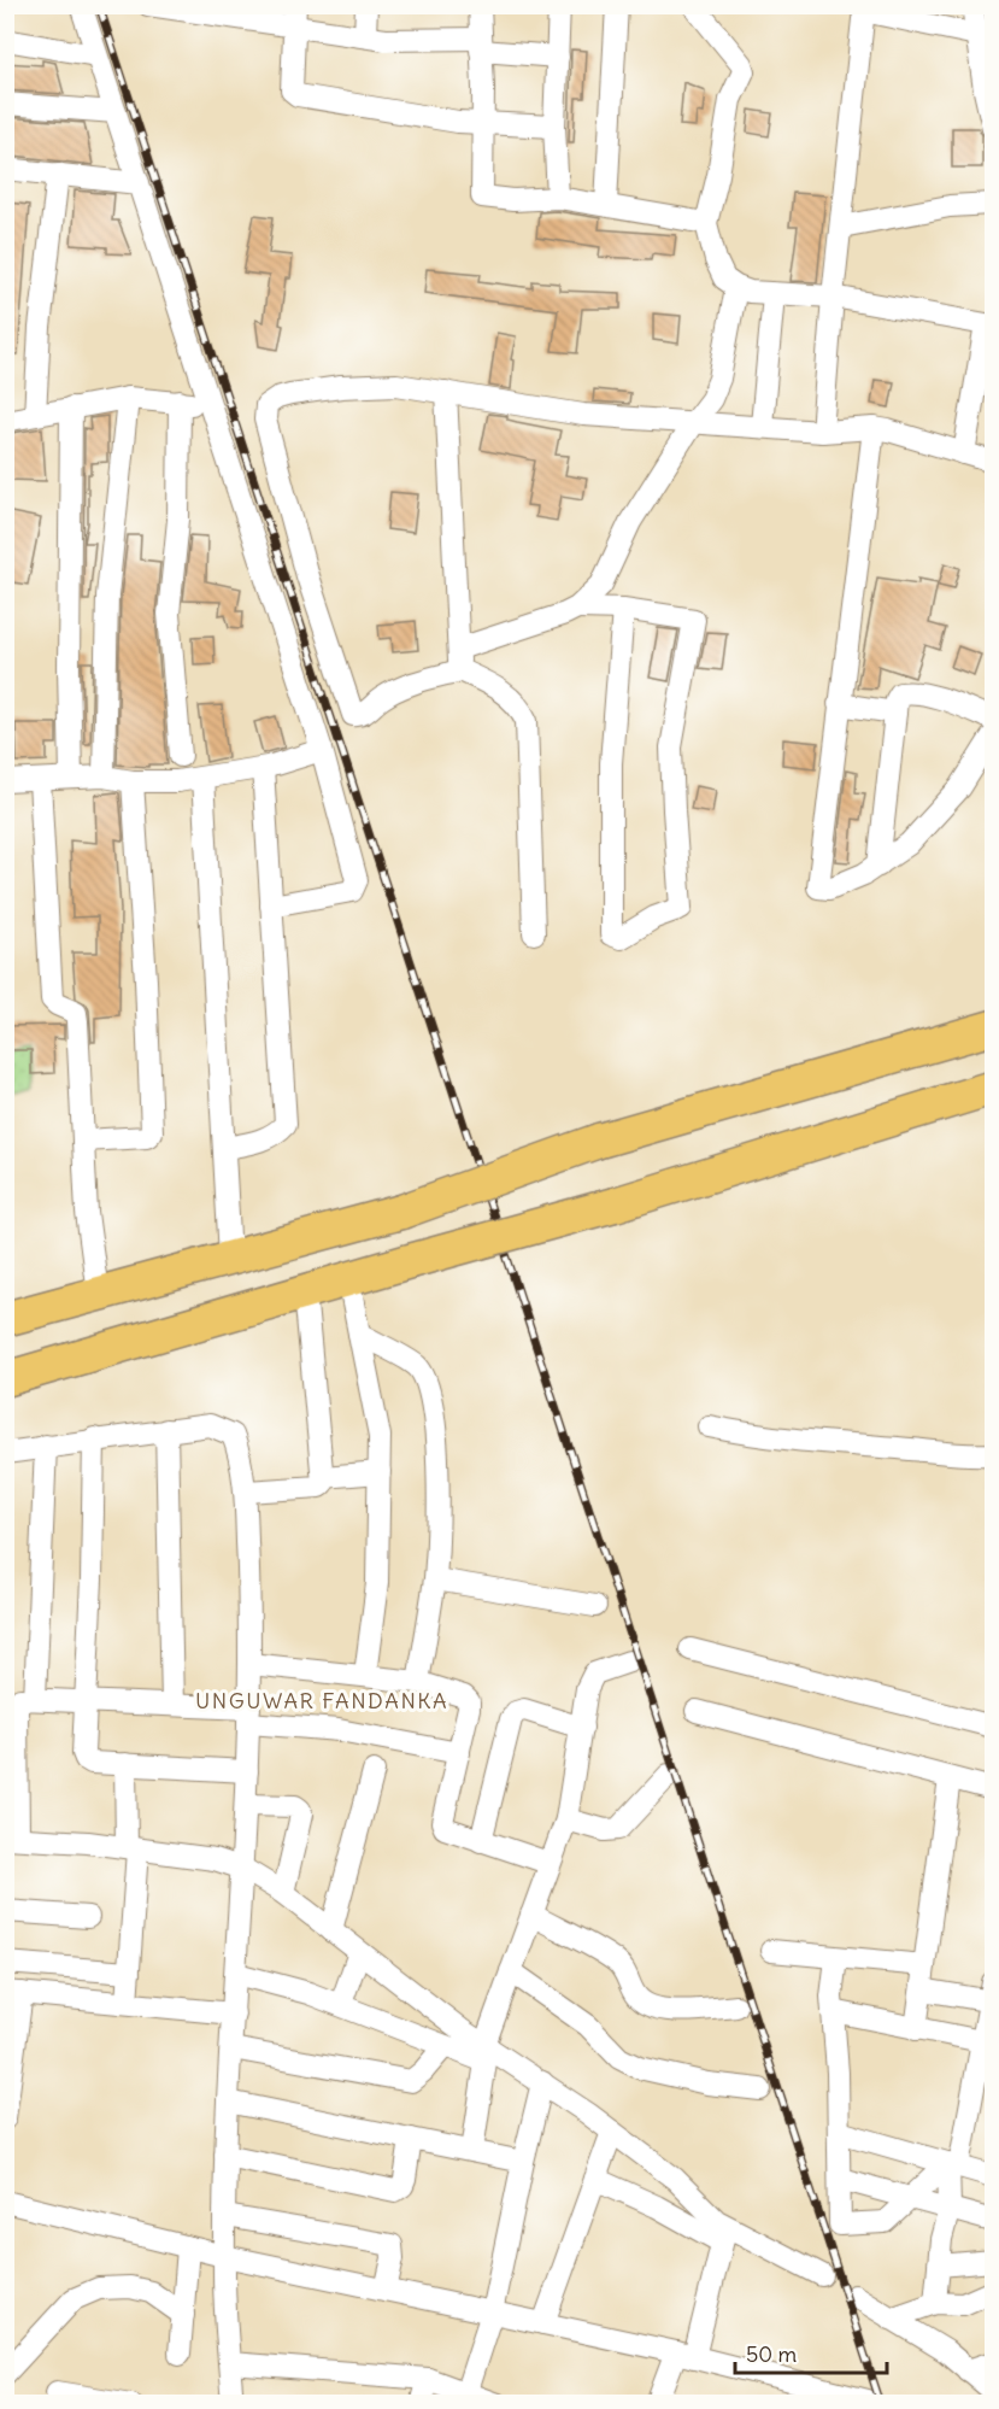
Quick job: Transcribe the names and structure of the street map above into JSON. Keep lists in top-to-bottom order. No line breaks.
{"districts":["UNGUWAR FANDANKA"],"scale_bar":"50 m"}
